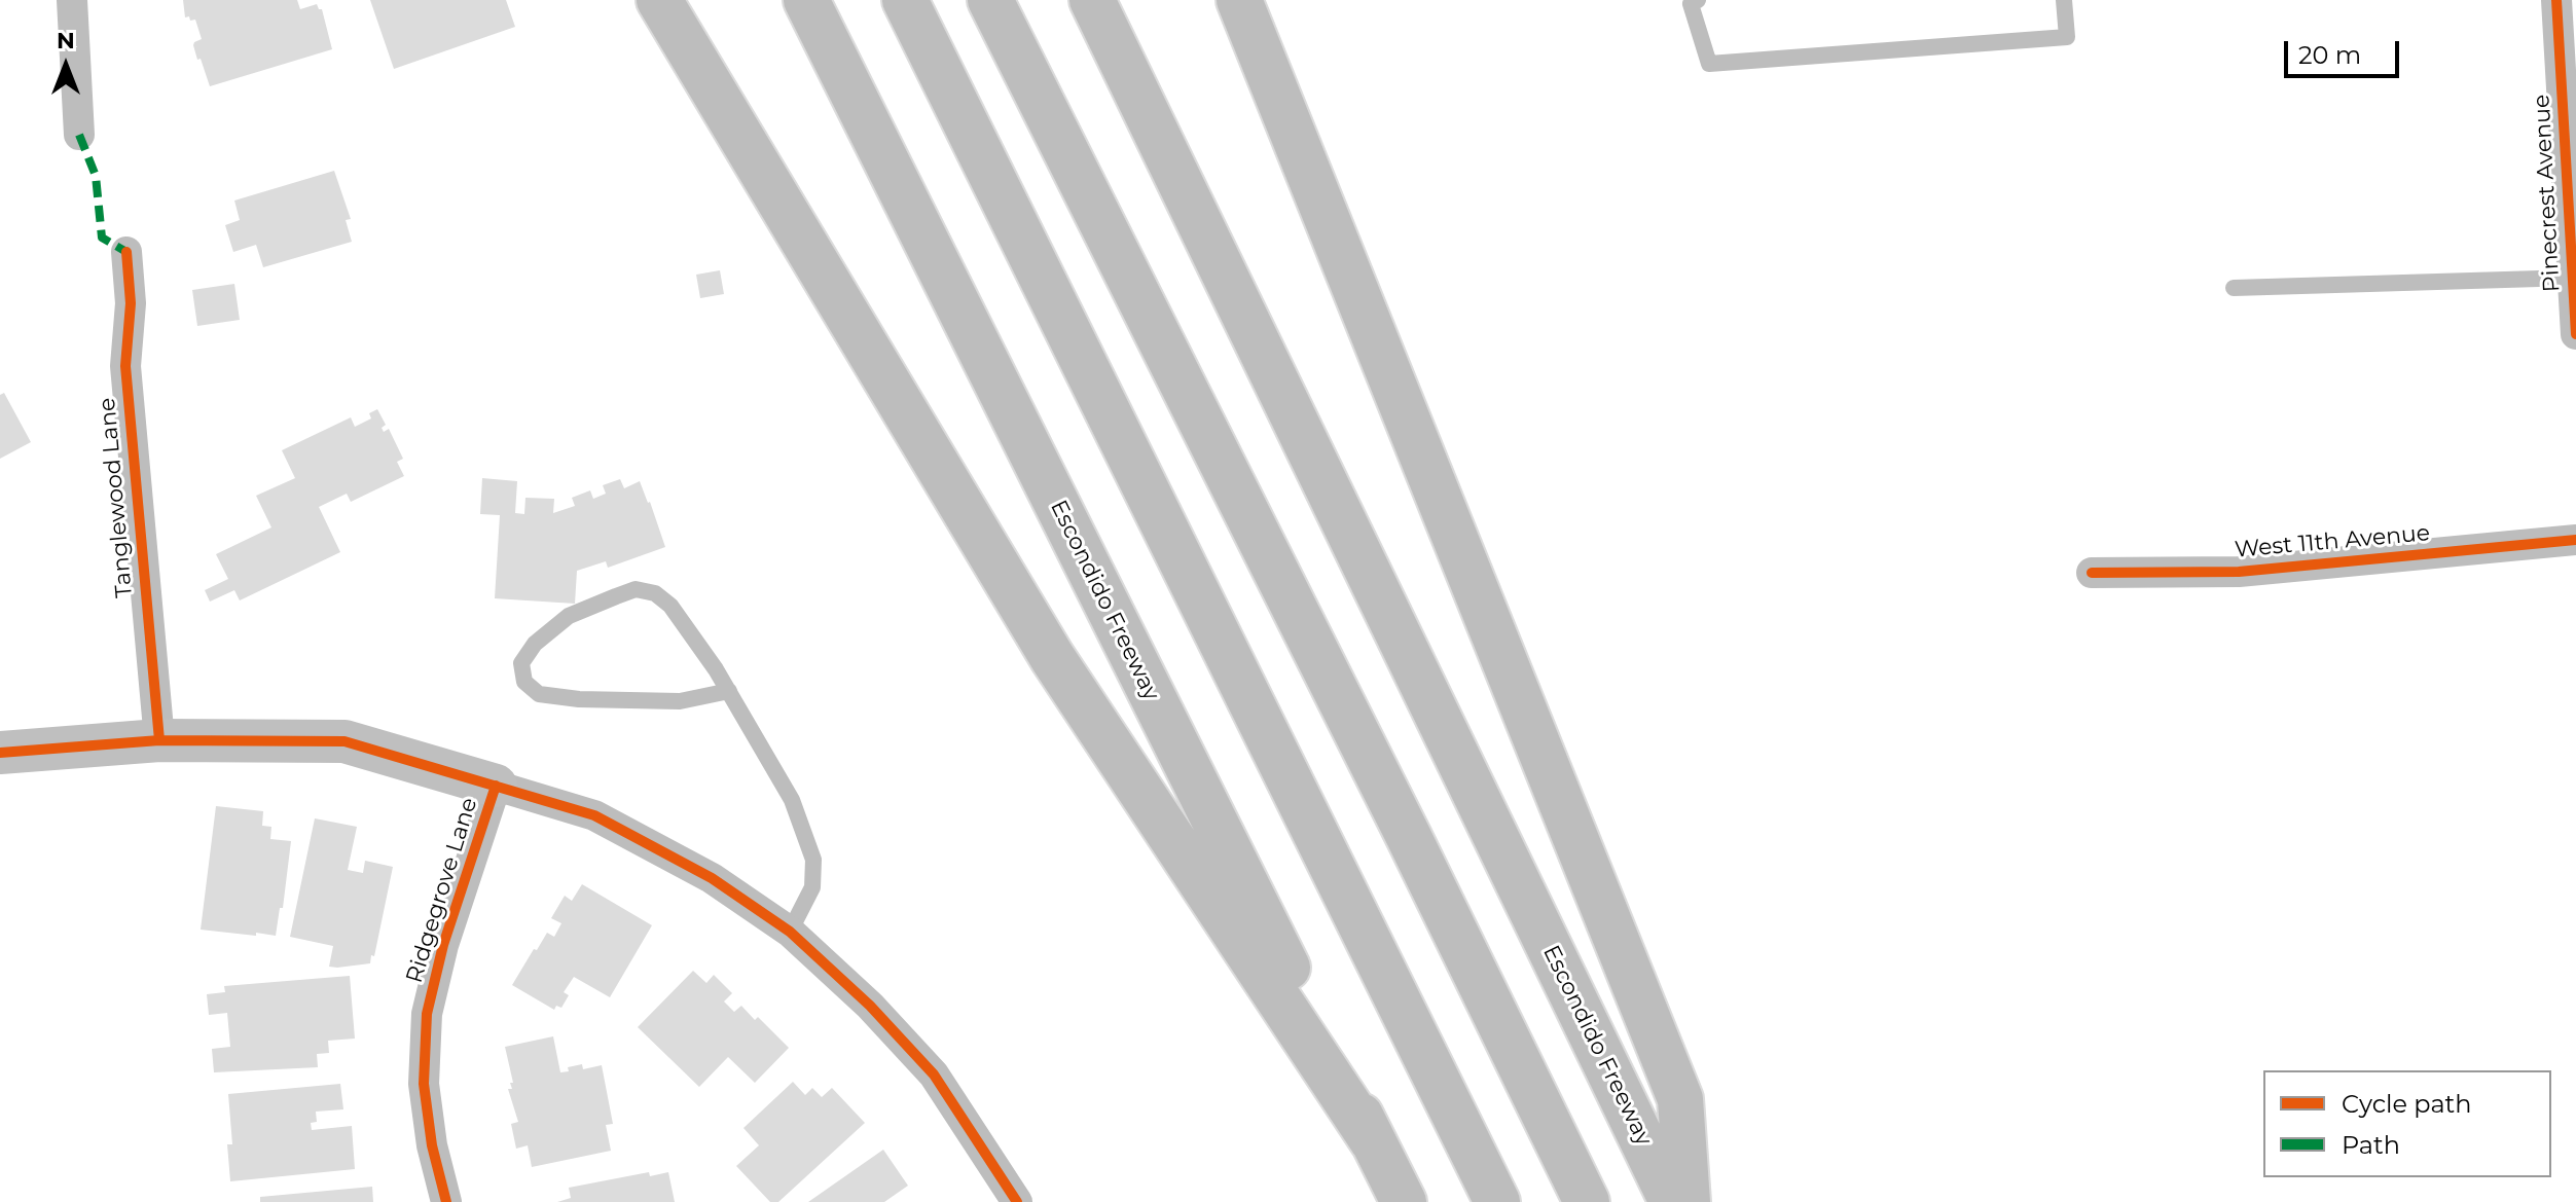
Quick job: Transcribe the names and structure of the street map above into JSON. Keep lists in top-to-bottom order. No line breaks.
{"streets":{"highway":["Escondido Freeway"],"street":["Pinecrest Avenue","Tanglewood Lane","West 11th Avenue","Ridgegrove Lane"]},"legend":["Cycle path","Path"],"scale_bar":"20 m","north":"top"}
